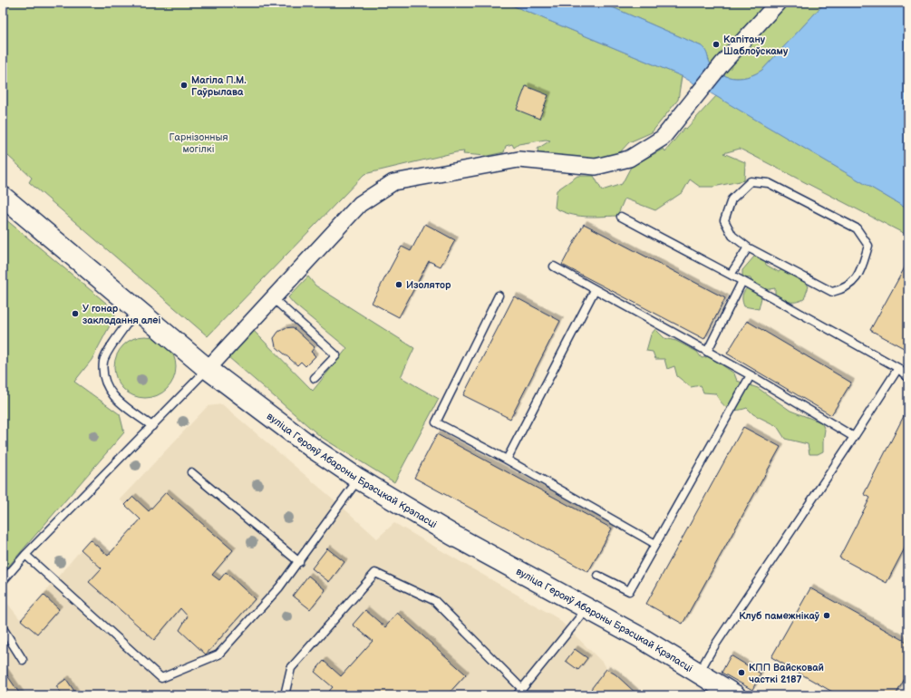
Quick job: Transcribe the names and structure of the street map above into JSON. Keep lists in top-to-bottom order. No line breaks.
{"streets":{"main road":["вуліца Герояў Абароны Брэсцкай Крэпасці"]},"parks":["Гарнізонныя могілкі"],"places":["Капітану Шаблоўскаму","Магіла П.М. Гаўрылава","Изолятор","У гонар закладання алеі","Клуб памежнікаў","КПП Вайсковай часткі 2187"]}
